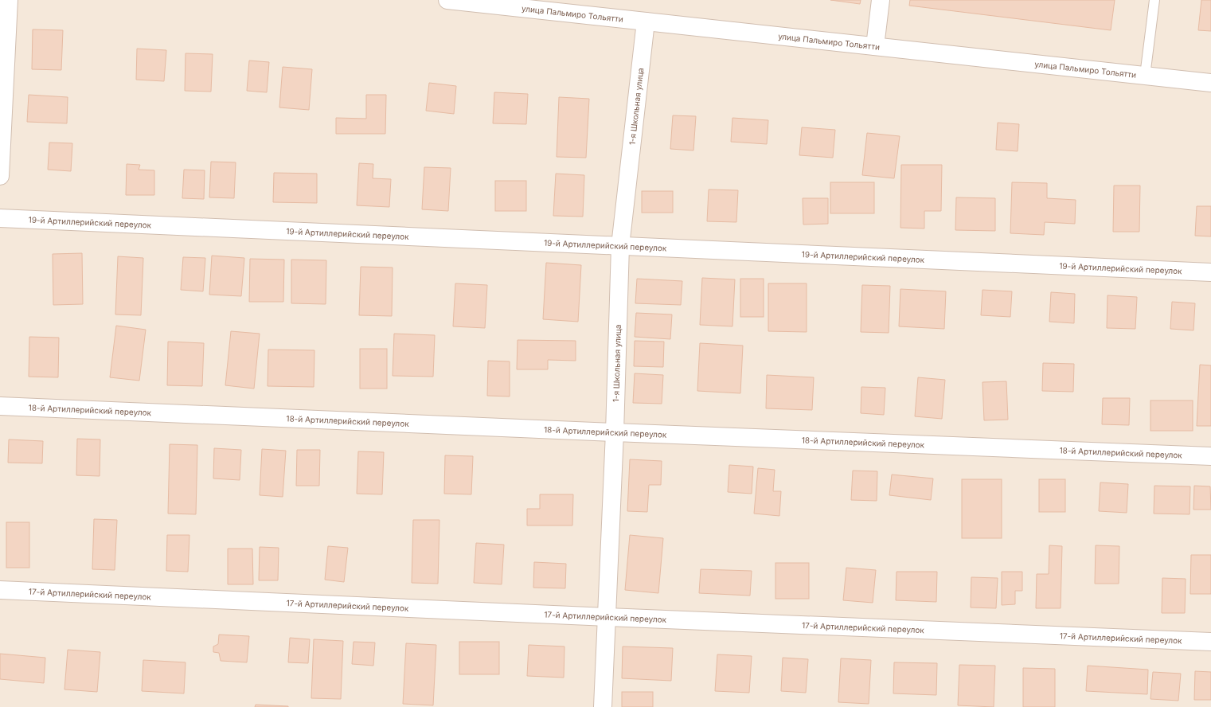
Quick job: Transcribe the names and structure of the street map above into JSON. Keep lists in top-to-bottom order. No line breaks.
{"streets":{"street":["улица Пальмиро Тольятти","1-я Школьная улица","19-й Артиллерийский переулок","18-й Артиллерийский переулок","17-й Артиллерийский переулок"]},"crossings":[["улица Пальмиро Тольятти","1-я Школьная улица"],["1-я Школьная улица","19-й Артиллерийский переулок"],["1-я Школьная улица","18-й Артиллерийский переулок"],["1-я Школьная улица","17-й Артиллерийский переулок"]]}
